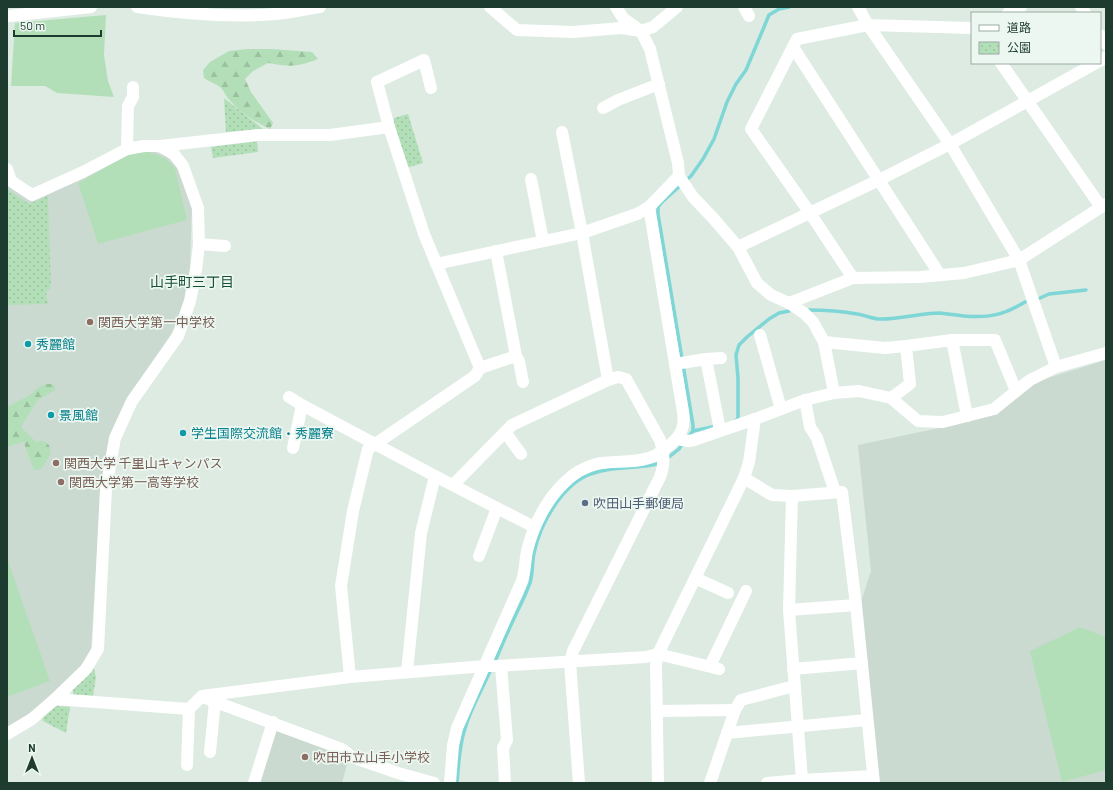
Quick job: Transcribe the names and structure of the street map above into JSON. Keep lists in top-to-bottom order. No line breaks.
{"districts":["山手町三丁目"],"places":["関西大学第一中学校","秀麗館","景風館","学生国際交流館・秀麗寮","関西大学 千里山キャンパス","関西大学第一高等学校","吹田山手郵便局","吹田市立山手小学校"],"legend":["道路","公園"],"scale_bar":"50 m","north":"top"}
